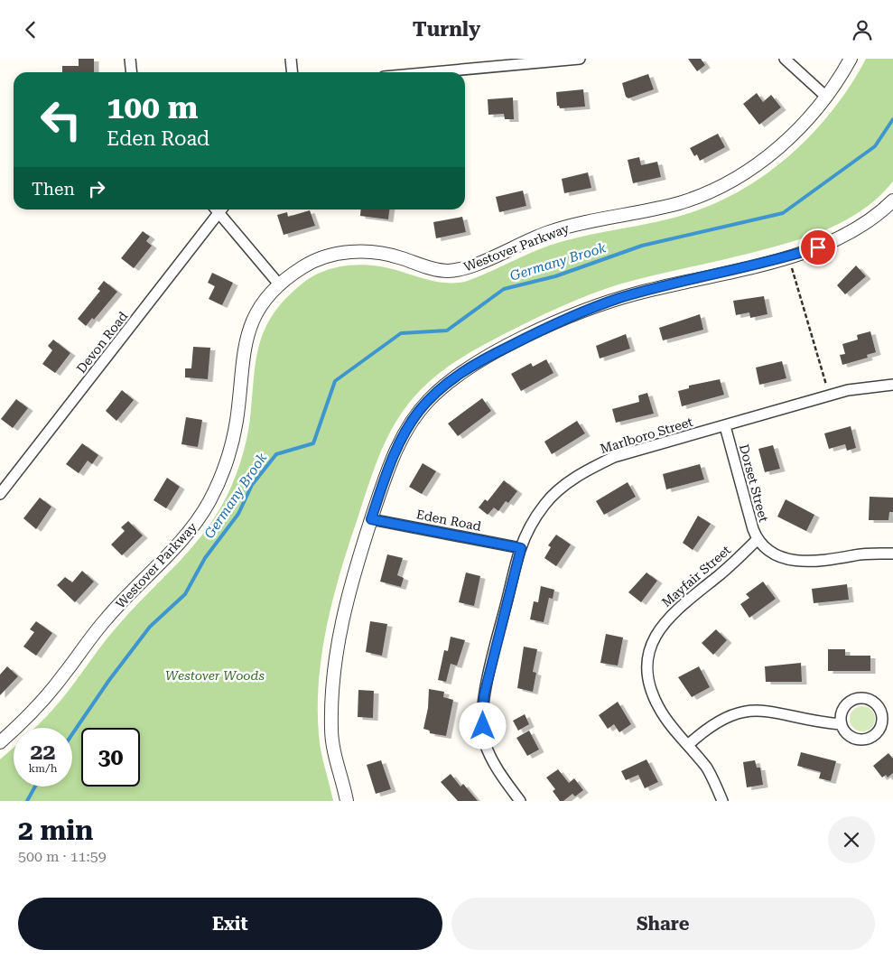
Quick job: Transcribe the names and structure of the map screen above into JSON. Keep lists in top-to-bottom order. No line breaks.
{"streets":{"street":["Westover Parkway","Devon Road","Marlboro Street","Dorset Street","Eden Road","Mayfair Street"]},"crossings":[["Marlboro Street","Dorset Street"],["Marlboro Street","Eden Road"],["Dorset Street","Mayfair Street"]],"water":["Germany Brook"],"parks":["Westover Woods"],"page":{"header":"Turnly","turn":["100 m","Eden Road"],"then":"Then","speed":"22 km/h","limit":"30","heading":["2 min","500 m · 11:59"],"buttons":["Exit","Share"]}}
